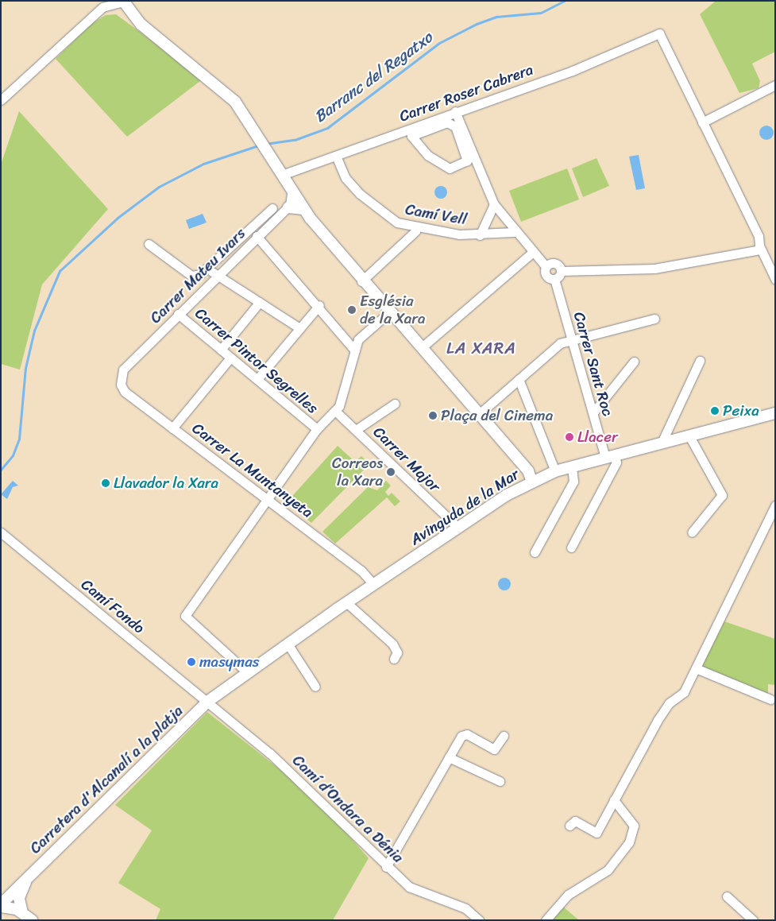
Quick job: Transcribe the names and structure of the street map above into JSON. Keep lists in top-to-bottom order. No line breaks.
{"streets":{"main road":["Avinguda de la Mar","Carretera d'Alcanalí a la platja"],"street":["Carrer Roser Cabrera","Camí Vell","Carrer Mateu Ivars","Carrer Pintor Segrelles","Carrer Sant Roc","Carrer Major","Carrer La Muntanyeta","Camí Fondo","Camí d’Ondara a Dénia"]},"crossings":[["Carrer Roser Cabrera","Camí Vell"],["Carrer Mateu Ivars","Carrer Pintor Segrelles"],["Carrer Mateu Ivars","Carrer La Muntanyeta"],["Carrer Sant Roc","Avinguda de la Mar"],["Carrer Major","Avinguda de la Mar"],["Carrer La Muntanyeta","Avinguda de la Mar"],["Avinguda de la Mar","Camí Fondo"],["Avinguda de la Mar","Carretera d'Alcanalí a la platja"],["Avinguda de la Mar","Camí d’Ondara a Dénia"],["Camí Fondo","Carretera d'Alcanalí a la platja"],["Camí Fondo","Camí d’Ondara a Dénia"],["Carretera d'Alcanalí a la platja","Camí d’Ondara a Dénia"]],"districts":["LA XARA"],"water":["Barranc del Regatxo"],"places":["Església de la Xara","Peixa","Plaça del Cinema","Llacer","Correos la Xara","Llavador la Xara","masymas"]}
